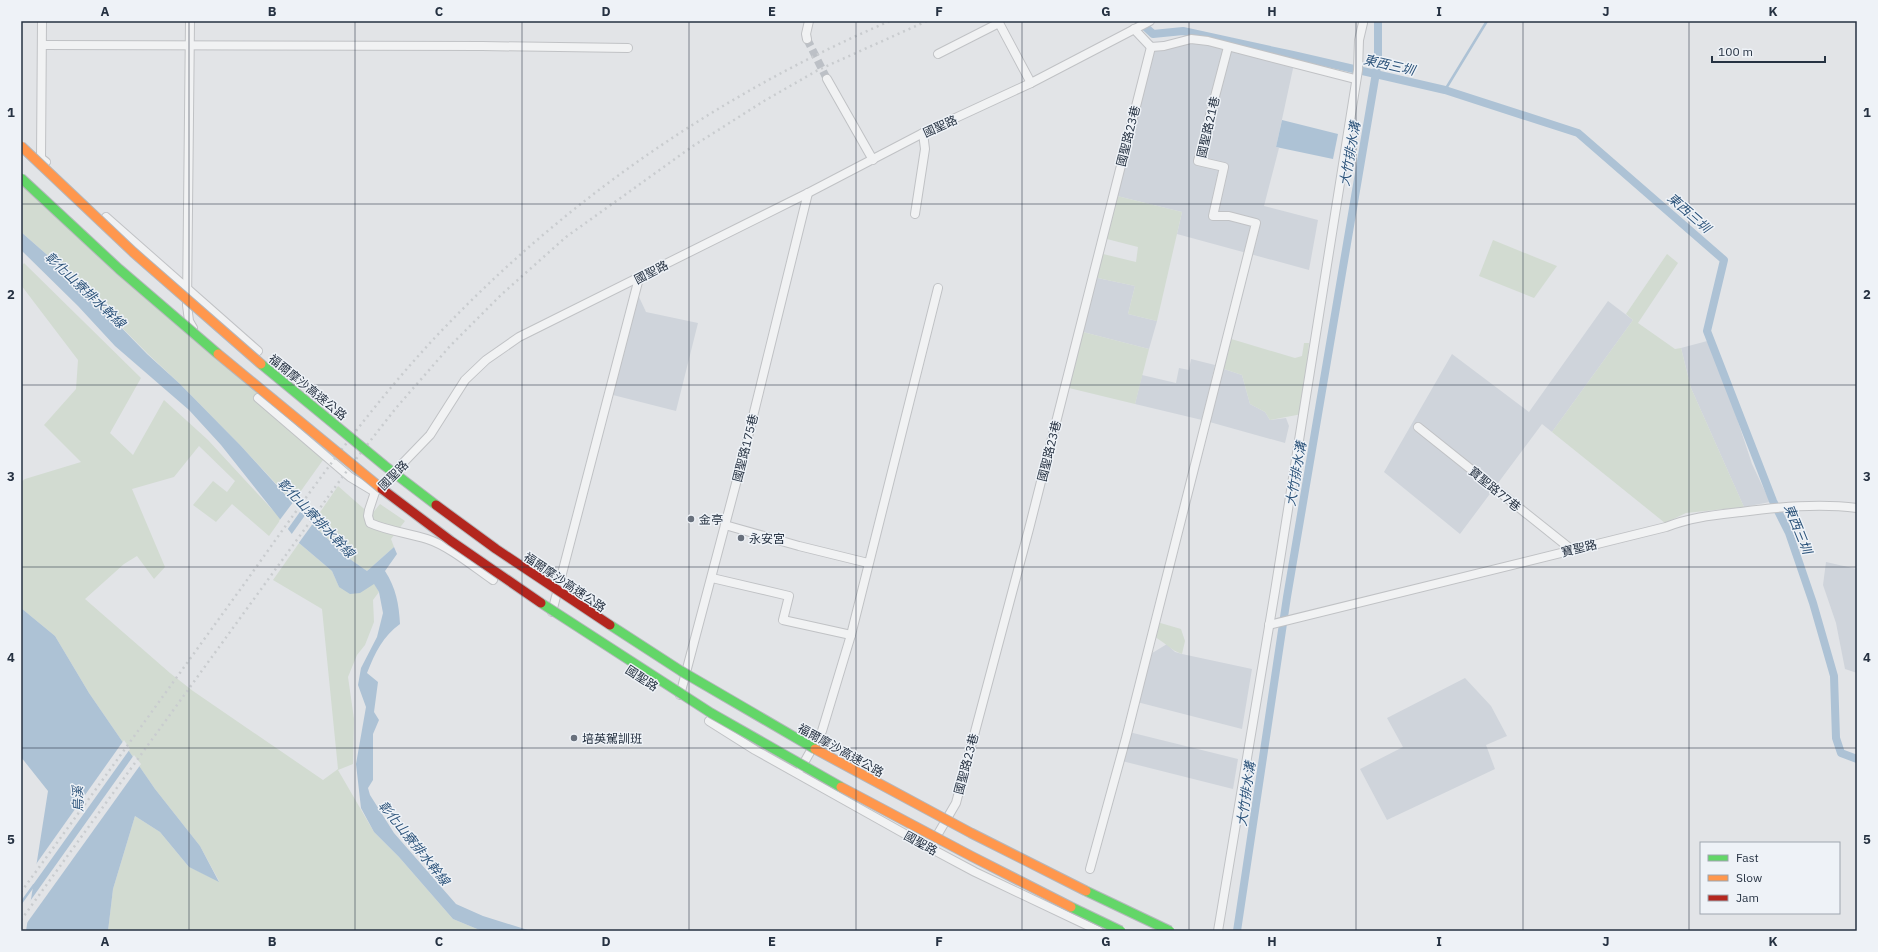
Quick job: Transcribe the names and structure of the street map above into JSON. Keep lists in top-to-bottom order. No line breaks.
{"streets":{"highway":["福爾摩沙高速公路"],"street":["國聖路","國聖路21巷","國聖路23巷","國聖路175巷","寶聖路77巷","寶聖路"]},"crossings":[["國聖路","國聖路23巷"],["國聖路","國聖路175巷"],["寶聖路77巷","寶聖路"]],"water":["東西三圳","大竹排水溝","彰化山寮排水幹線","烏溪"],"places":["金亭","永安宮","培英駕訓班"],"legend":["Fast","Slow","Jam"],"scale_bar":"100 m","grid":{"columns":["A","B","C","D","E","F","G","H","I","J","K"],"rows":["1","2","3","4","5"]}}
